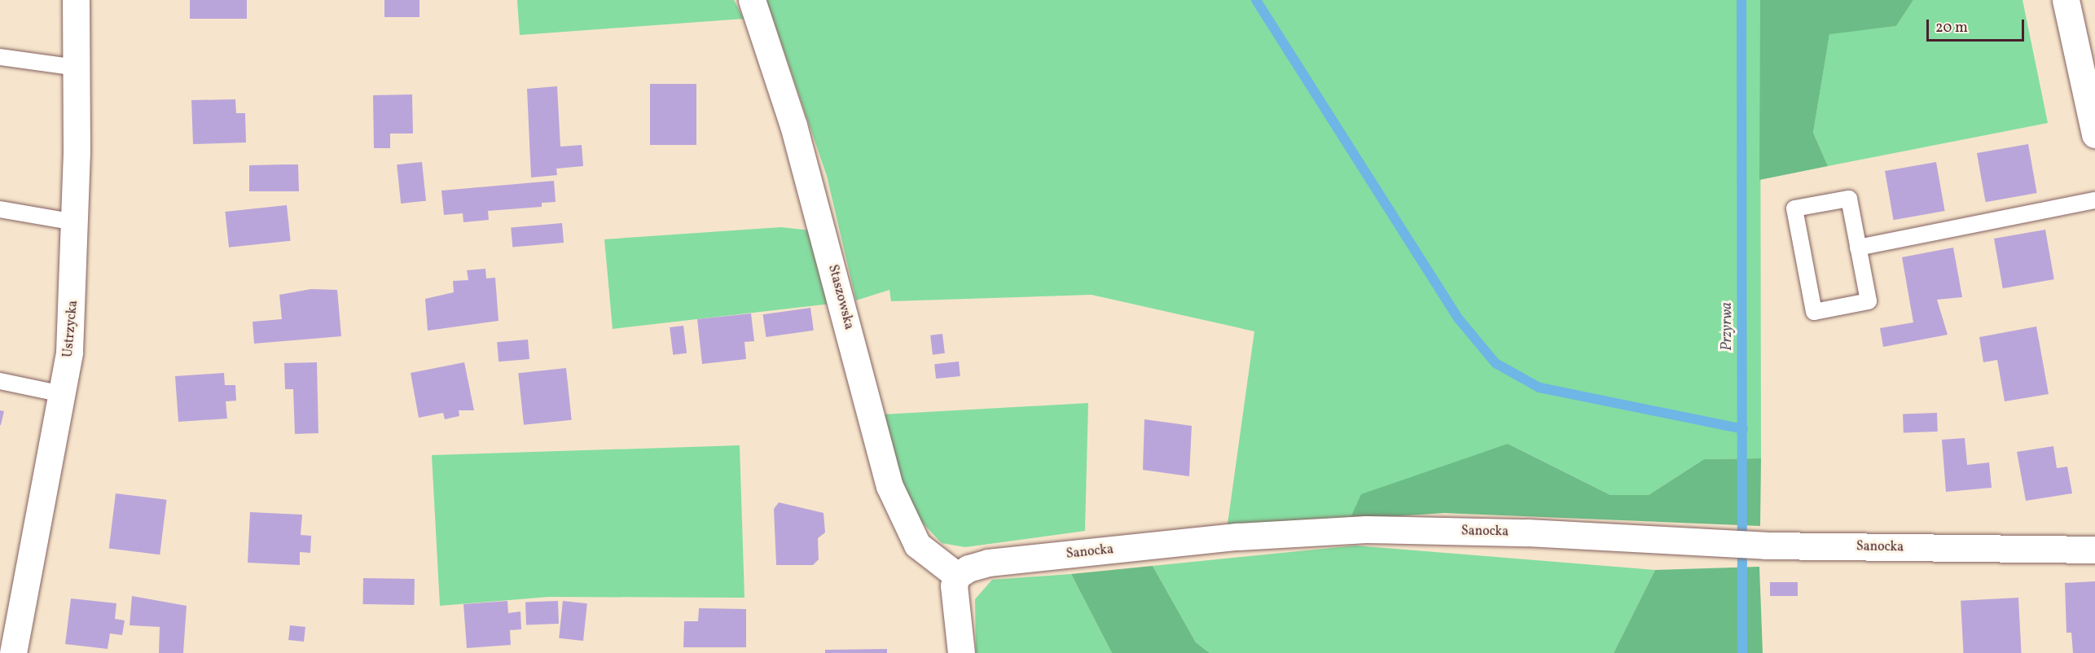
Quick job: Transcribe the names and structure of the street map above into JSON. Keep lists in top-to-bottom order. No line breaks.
{"streets":{"street":["Staszowska","Ustrzycka","Sanocka"]},"crossings":[["Staszowska","Sanocka"]],"water":["Przyrwa"],"scale_bar":"20 m"}
